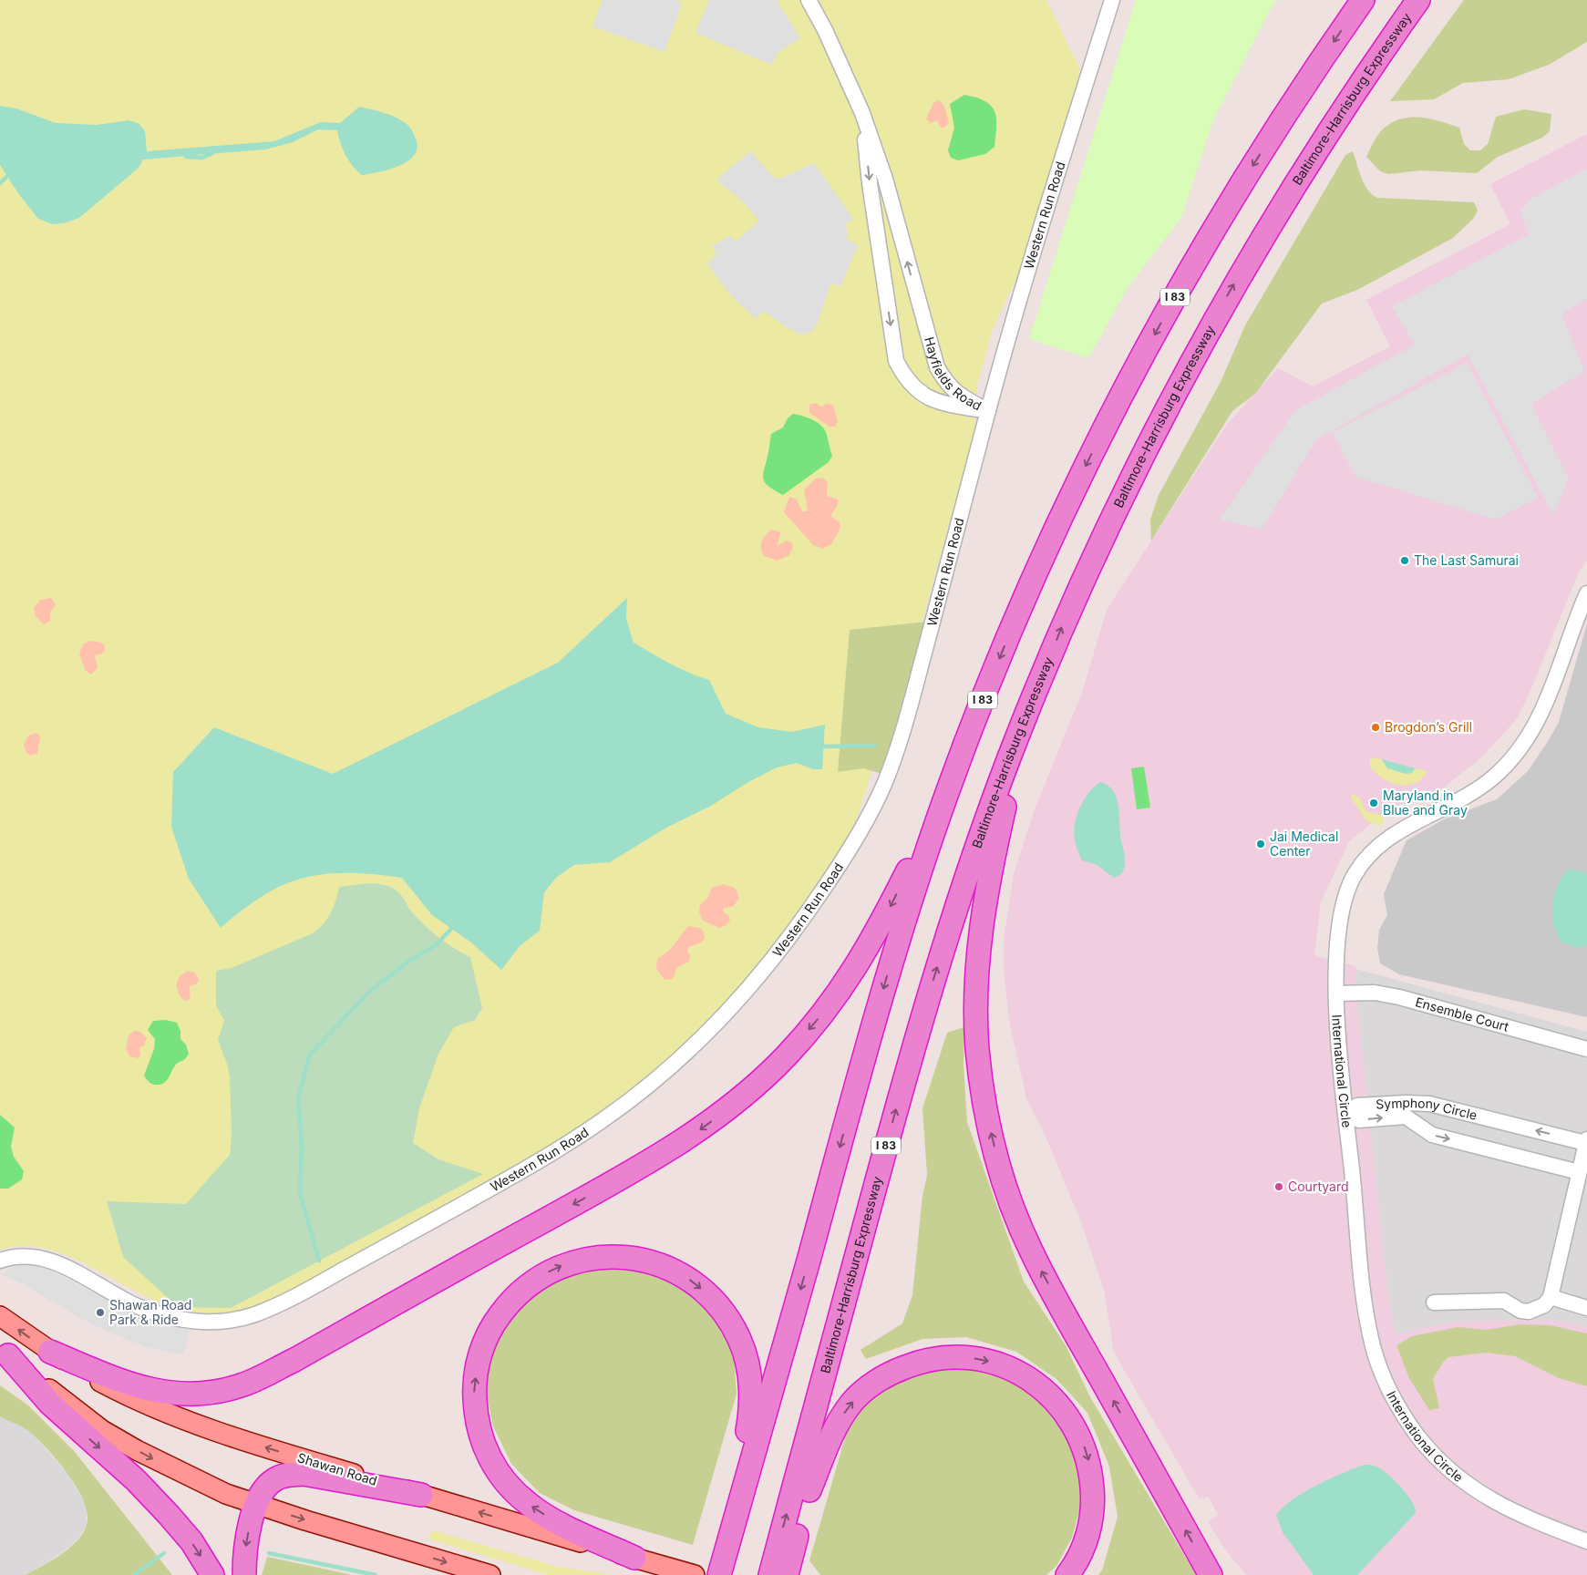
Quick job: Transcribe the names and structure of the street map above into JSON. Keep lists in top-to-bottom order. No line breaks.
{"streets":{"highway":["Baltimore-Harrisburg Expressway","I 83"],"main road":["Shawan Road"],"street":["Western Run Road","Hayfields Road","Ensemble Court","International Circle","Symphony Circle"]},"crossings":[["Western Run Road","Hayfields Road"],["Ensemble Court","International Circle"],["International Circle","Symphony Circle"]],"places":["The Last Samurai","Brogdon’s Grill","Maryland in Blue and Gray","Jai Medical Center","Courtyard","Shawan Road Park & Ride"]}
